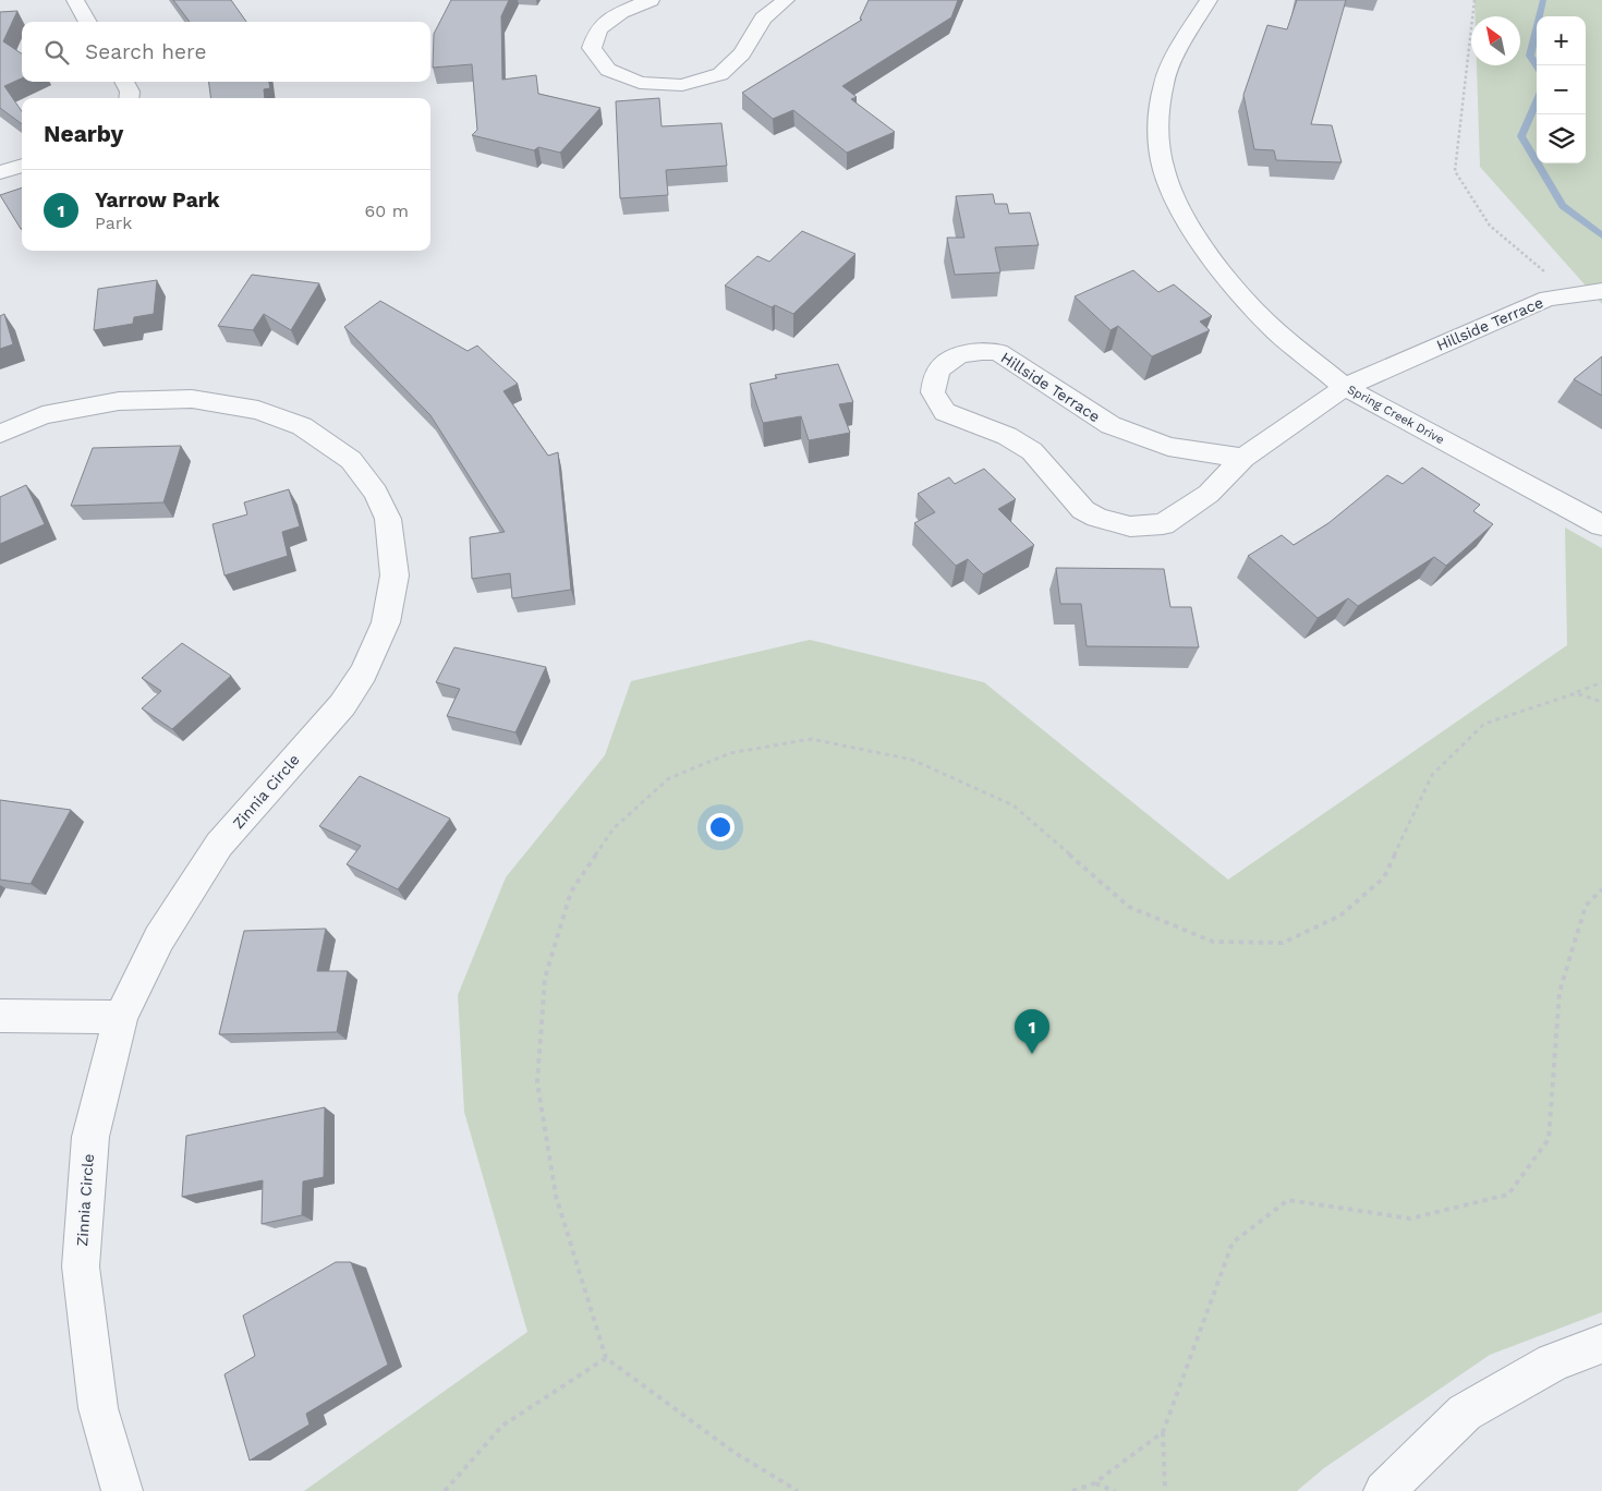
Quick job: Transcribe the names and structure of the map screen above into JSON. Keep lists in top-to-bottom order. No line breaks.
{"streets":{"street":["Hillside Terrace","Spring Creek Drive","Zinnia Circle"]},"crossings":[["Hillside Terrace","Spring Creek Drive"]],"north":"top left","page":{"map_buttons":["+","−"],"search":"Search here","heading":"Nearby","list":[{"mark":"1","name":"Yarrow Park","note":"Park","value":"60 m"}],"pins":"1"}}
